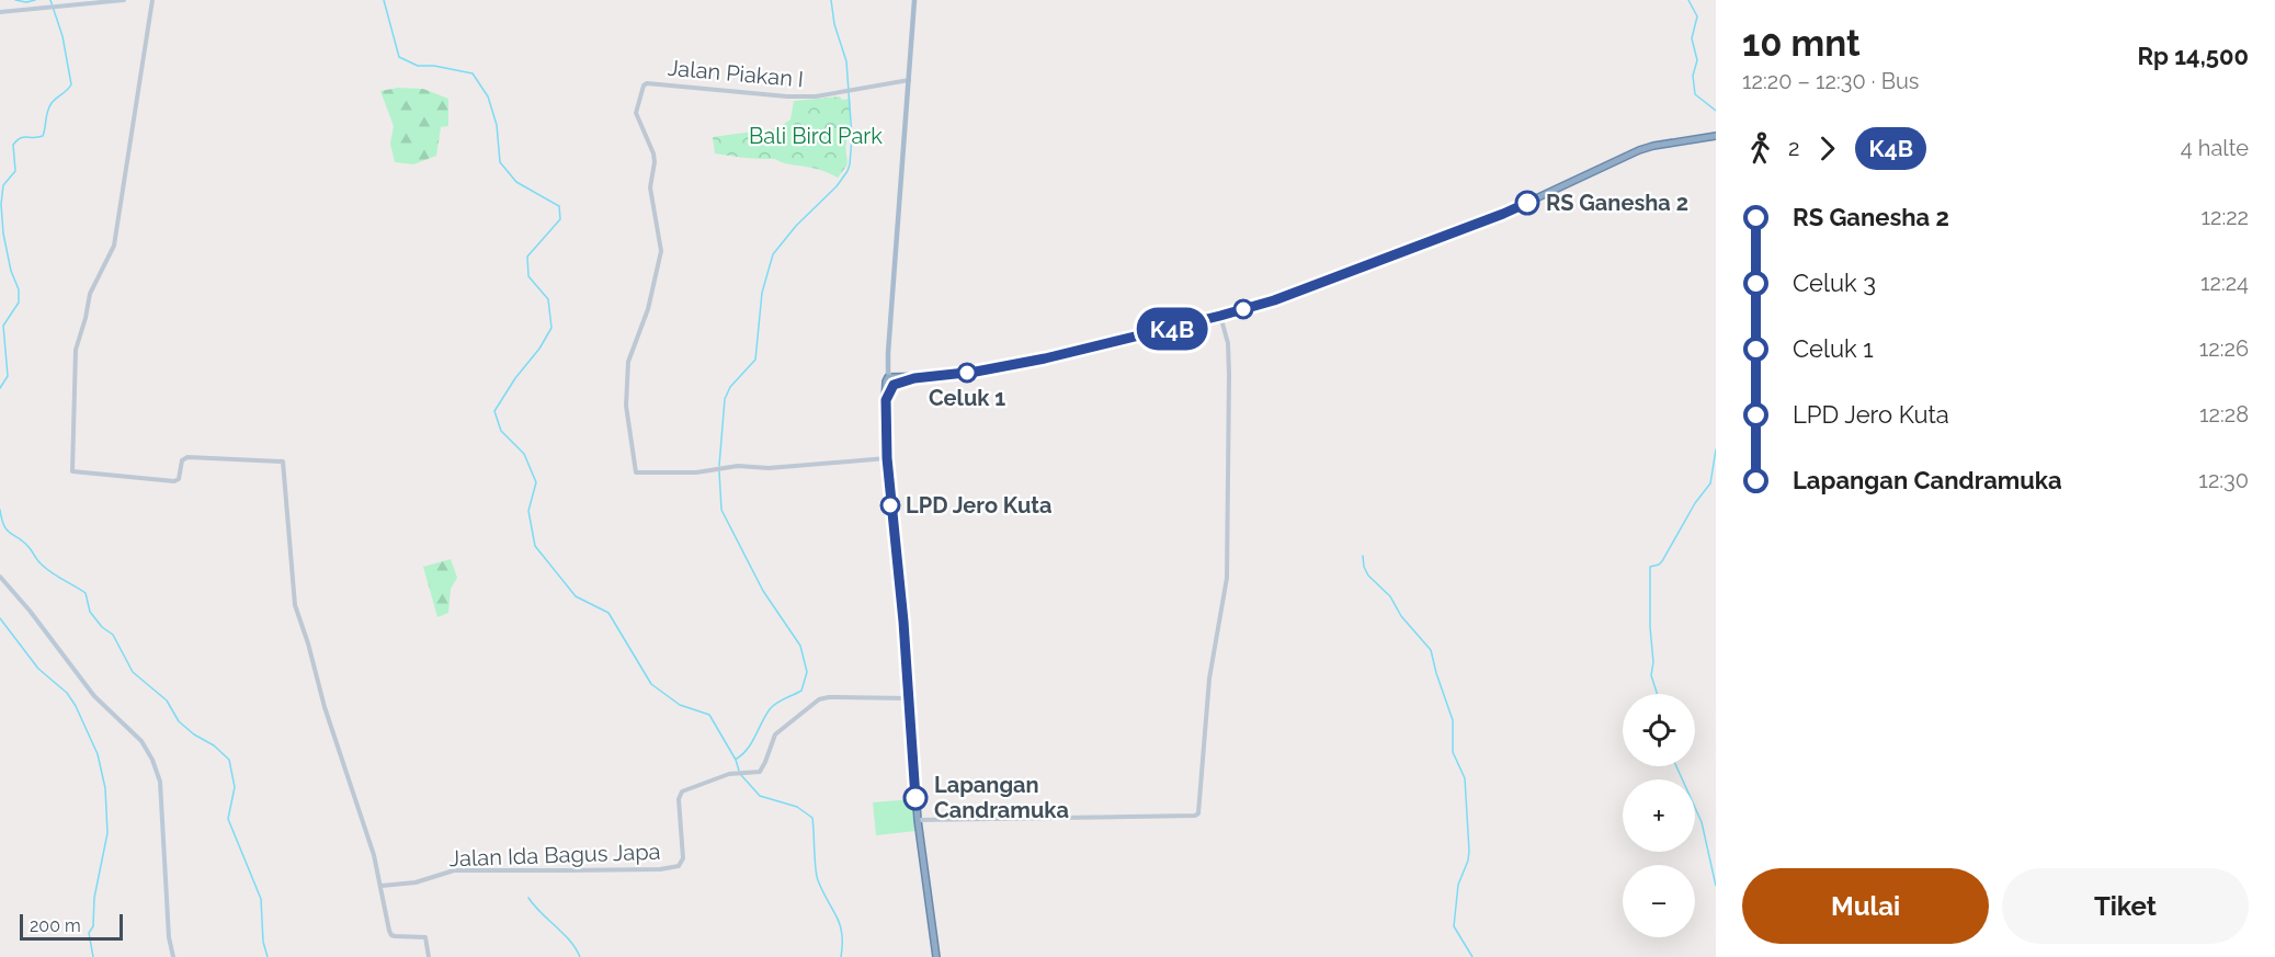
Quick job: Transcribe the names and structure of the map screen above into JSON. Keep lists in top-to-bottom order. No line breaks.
{"streets":{"street":["Jalan Piakan I","Jalan Ida Bagus Japa"]},"parks":["Bali Bird Park"],"places":["RS Ganesha 2","Celuk 1","LPD Jero Kuta","Lapangan Candramuka"],"lines":["bus line K4B"],"scale_bar":"200 m","page":{"on_map":"K4B","heading":["10 mnt","12:20 – 12:30 · Bus","Rp 14,500"],"legs":["2","K4B","4 halte"],"list":[{"name":"RS Ganesha 2","value":"12:22"},{"name":"Celuk 3","value":"12:24"},{"name":"Celuk 1","value":"12:26"},{"name":"LPD Jero Kuta","value":"12:28"},{"name":"Lapangan Candramuka","value":"12:30"}],"map_buttons":["+","−"],"buttons":["Mulai","Tiket"],"scale":"200 m"}}
